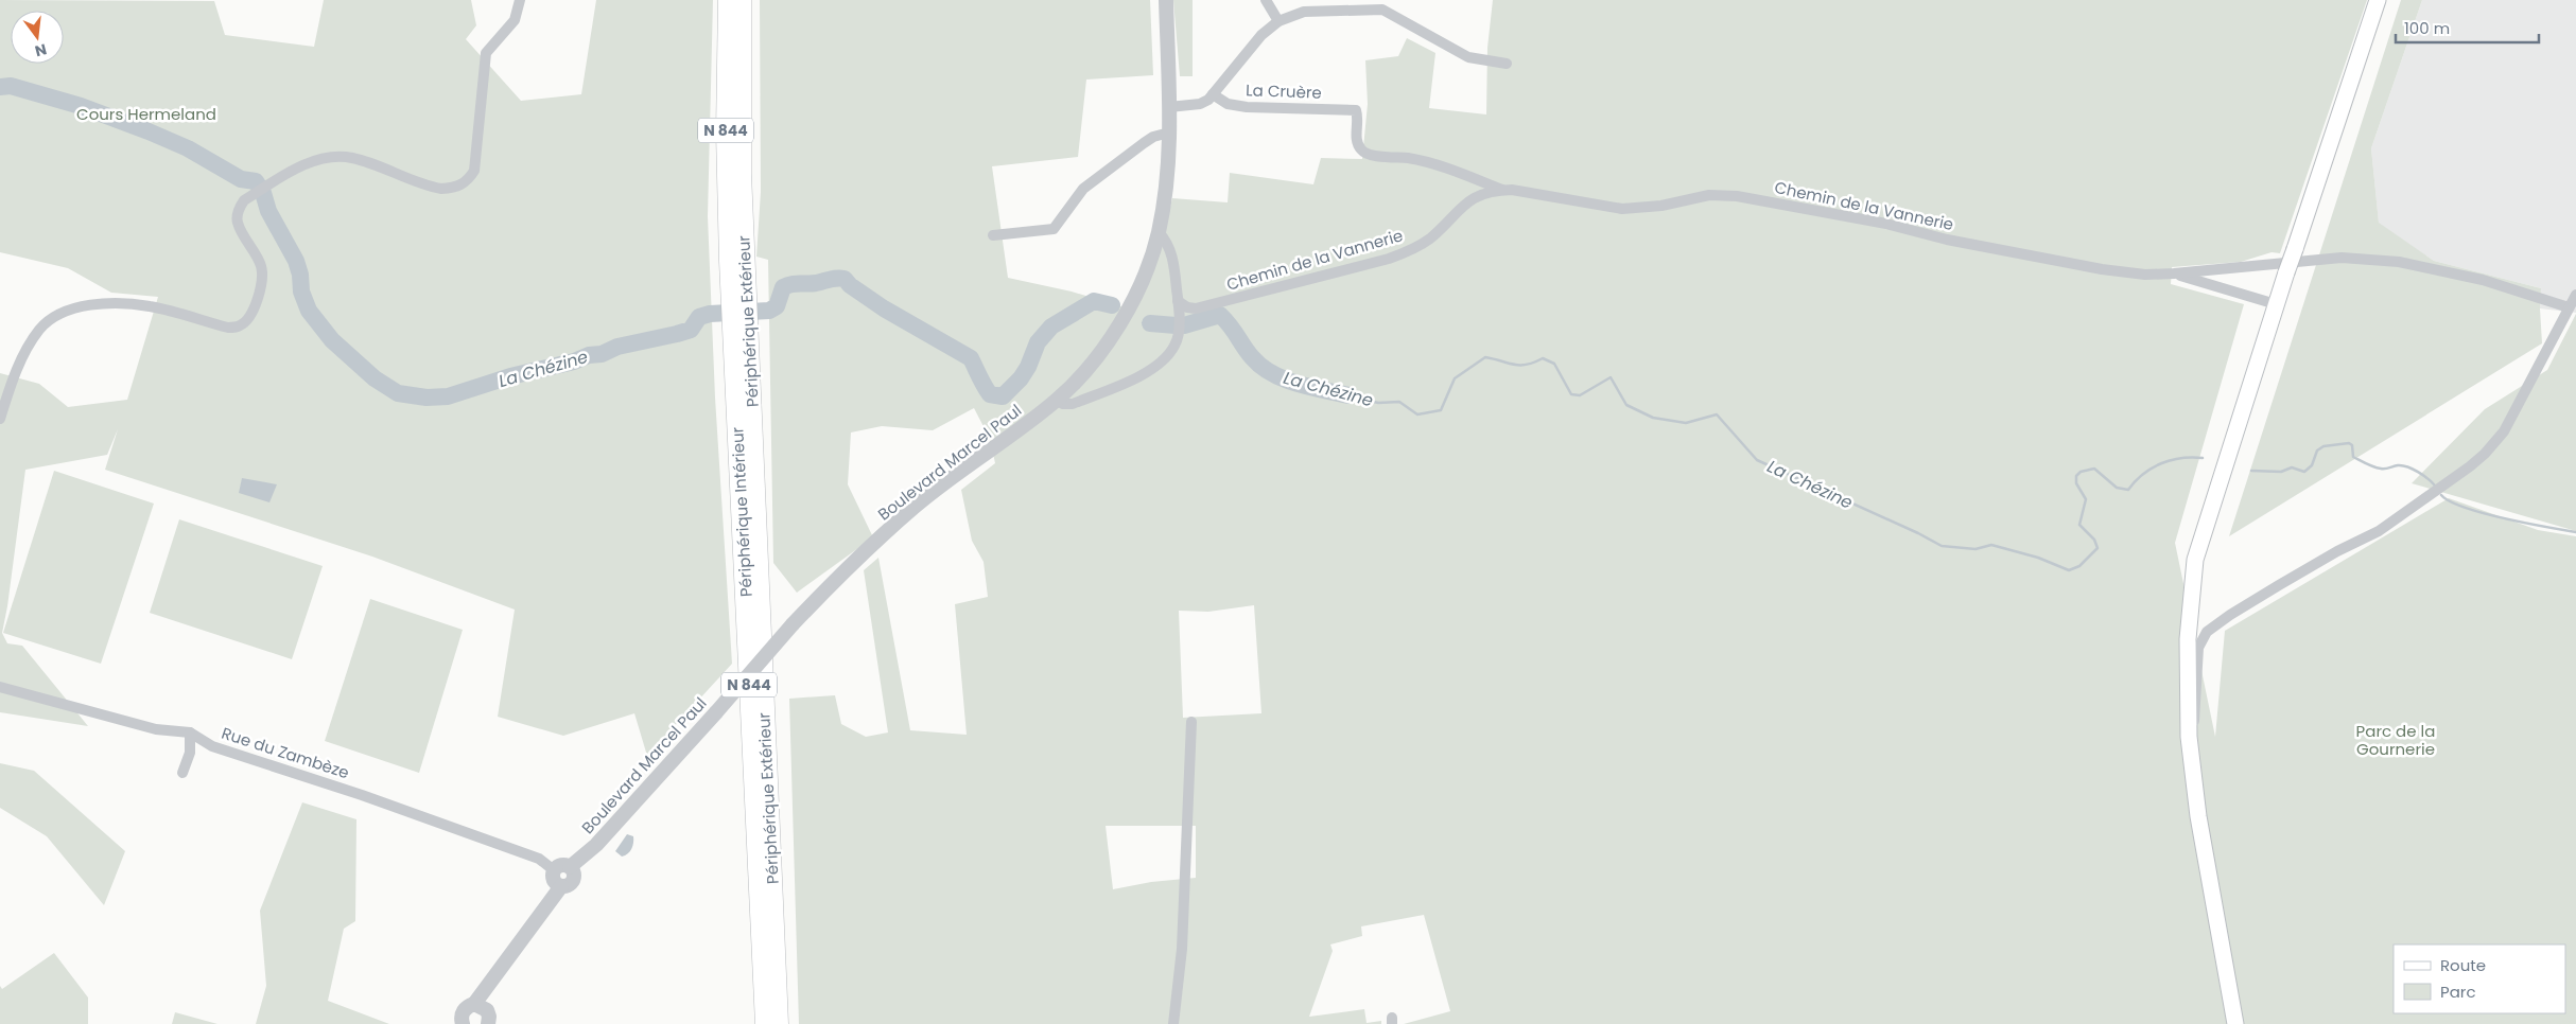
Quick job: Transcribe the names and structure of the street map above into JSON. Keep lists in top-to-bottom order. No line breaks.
{"streets":{"highway":["N 844","Périphérique Extérieur","Périphérique Intérieur"],"street":["La Cruère","Chemin de la Vannerie","Boulevard Marcel Paul","Rue du Zambèze"]},"crossings":[["La Cruère","Chemin de la Vannerie"],["Périphérique Extérieur","Périphérique Intérieur"],["Boulevard Marcel Paul","Rue du Zambèze"]],"water":["La Chézine"],"parks":["Cours Hermeland","Parc de la Gournerie"],"legend":["Route","Parc"],"scale_bar":"100 m","north":"bottom"}
